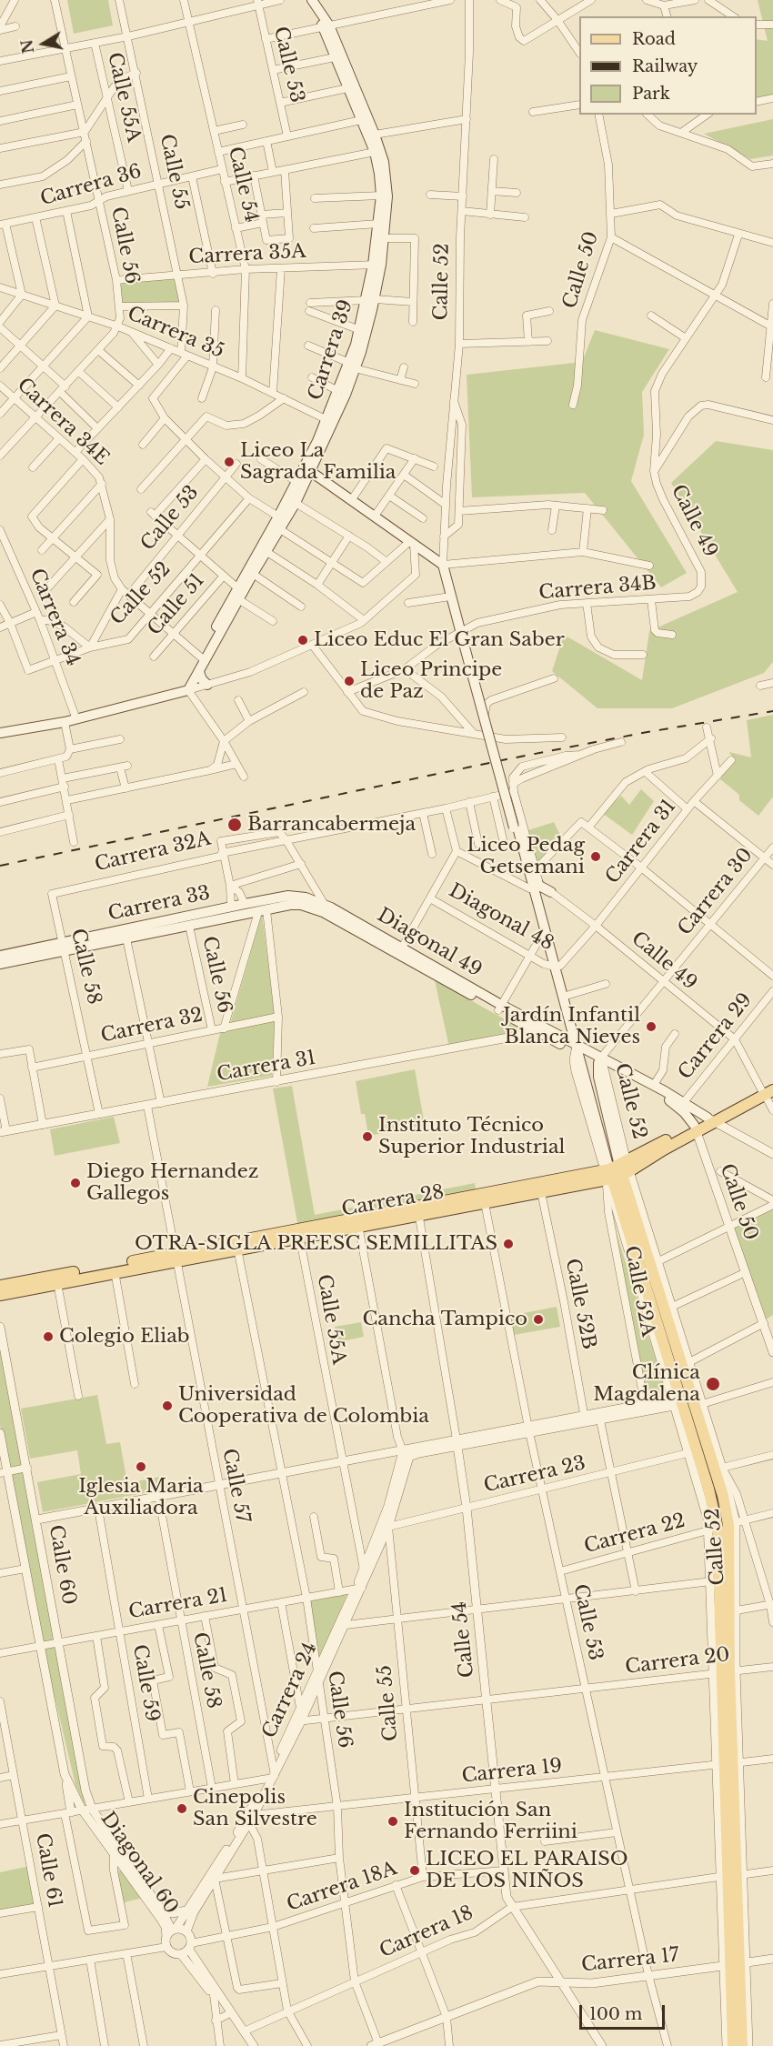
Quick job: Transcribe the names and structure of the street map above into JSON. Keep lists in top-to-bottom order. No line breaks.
{"streets":{"main road":["Calle 52","Carrera 39","Carrera 33","Diagonal 49","Carrera 28"],"street":["Calle 53","Calle 55A","Calle 55","Calle 54","Carrera 36","Calle 56","Carrera 35A","Calle 50","Carrera 35","Carrera 34E","Calle 49","Carrera 34B","Calle 51","Carrera 34","Carrera 31","Carrera 32A","Carrera 30","Diagonal 48","Calle 58","Carrera 32","Carrera 29","Calle 52A","Calle 52B","Carrera 23","Calle 57","Carrera 22","Calle 60","Carrera 21","Carrera 20","Calle 59","Carrera 24","Carrera 19","Diagonal 60","Calle 61","Carrera 18A","Carrera 18","Carrera 17"]},"crossings":[["Calle 53","Carrera 28"],["Calle 53","Carrera 23"],["Calle 53","Carrera 22"],["Calle 53","Carrera 20"],["Calle 53","Carrera 19"],["Calle 53","Carrera 18"],["Calle 53","Carrera 17"],["Calle 55A","Carrera 36"],["Calle 55A","Carrera 28"],["Calle 55A","Carrera 24"],["Calle 55","Carrera 36"],["Calle 55","Carrera 35A"],["Calle 55","Carrera 35"],["Calle 55","Carrera 23"],["Calle 55","Carrera 20"],["Calle 55","Carrera 24"],["Calle 55","Carrera 19"],["Calle 55","Carrera 18A"],["Calle 54","Carrera 36"],["Calle 54","Carrera 35A"],["Calle 54","Carrera 35"],["Calle 54","Carrera 28"],["Calle 54","Carrera 23"],["Calle 54","Carrera 20"],["Calle 54","Carrera 19"],["Calle 54","Carrera 18A"],["Calle 54","Carrera 18"],["Calle 54","Carrera 17"],["Carrera 36","Calle 56"],["Calle 56","Carrera 35A"],["Calle 56","Carrera 35"],["Calle 56","Carrera 33"],["Calle 56","Carrera 32"],["Calle 56","Carrera 28"],["Calle 56","Carrera 21"],["Calle 56","Carrera 20"],["Calle 56","Carrera 24"],["Calle 56","Carrera 19"],["Calle 56","Carrera 18A"],["Calle 56","Carrera 18"],["Calle 56","Carrera 17"],["Carrera 35A","Carrera 39"],["Calle 50","Carrera 28"],["Calle 52","Calle 49"],["Calle 52","Carrera 34B"],["Calle 52","Carrera 34"],["Calle 52","Carrera 31"],["Calle 52","Carrera 30"],["Calle 52","Diagonal 48"],["Calle 52","Diagonal 49"],["Calle 52","Carrera 28"],["Calle 52","Calle 52A"],["Calle 52","Carrera 23"],["Calle 52","Carrera 22"],["Calle 52","Carrera 20"],["Calle 52","Carrera 19"],["Calle 52","Carrera 18"],["Calle 52","Carrera 17"],["Carrera 35","Carrera 39"],["Calle 49","Carrera 34B"],["Calle 49","Carrera 31"],["Calle 49","Carrera 30"],["Calle 49","Carrera 29"],["Calle 49","Carrera 28"],["Carrera 31","Diagonal 48"],["Carrera 31","Diagonal 49"],["Carrera 31","Calle 58"],["Carrera 31","Calle 57"],["Carrera 32A","Calle 58"],["Carrera 30","Diagonal 49"],["Carrera 33","Diagonal 49"],["Carrera 33","Calle 58"],["Calle 58","Carrera 32"],["Calle 58","Carrera 21"],["Carrera 28","Calle 52A"],["Carrera 28","Calle 52B"],["Carrera 28","Calle 57"],["Carrera 23","Carrera 24"],["Calle 57","Carrera 21"],["Calle 57","Carrera 24"],["Calle 60","Carrera 21"],["Calle 60","Diagonal 60"],["Carrera 21","Calle 59"],["Carrera 21","Carrera 24"],["Carrera 20","Carrera 24"],["Carrera 24","Carrera 19"],["Carrera 24","Diagonal 60"],["Carrera 24","Carrera 18A"],["Diagonal 60","Carrera 18A"]],"places":["Liceo La Sagrada Familia","Liceo Educ El Gran Saber","Liceo Principe de Paz","Barrancabermeja","Liceo Pedag Getsemani","Jardín Infantil Blanca Nieves","Instituto Técnico Superior Industrial","Diego Hernandez Gallegos","OTRA-SIGLA PREESC SEMILLITAS","Cancha Tampico","Colegio Eliab","Clínica Magdalena","Universidad Cooperativa de Colombia","Iglesia Maria Auxiliadora","Cinepolis San Silvestre","Institución San Fernando Ferriini","LICEO EL PARAISO DE LOS NIÑOS"],"legend":["Road","Railway","Park"],"scale_bar":"100 m","north":"left"}
